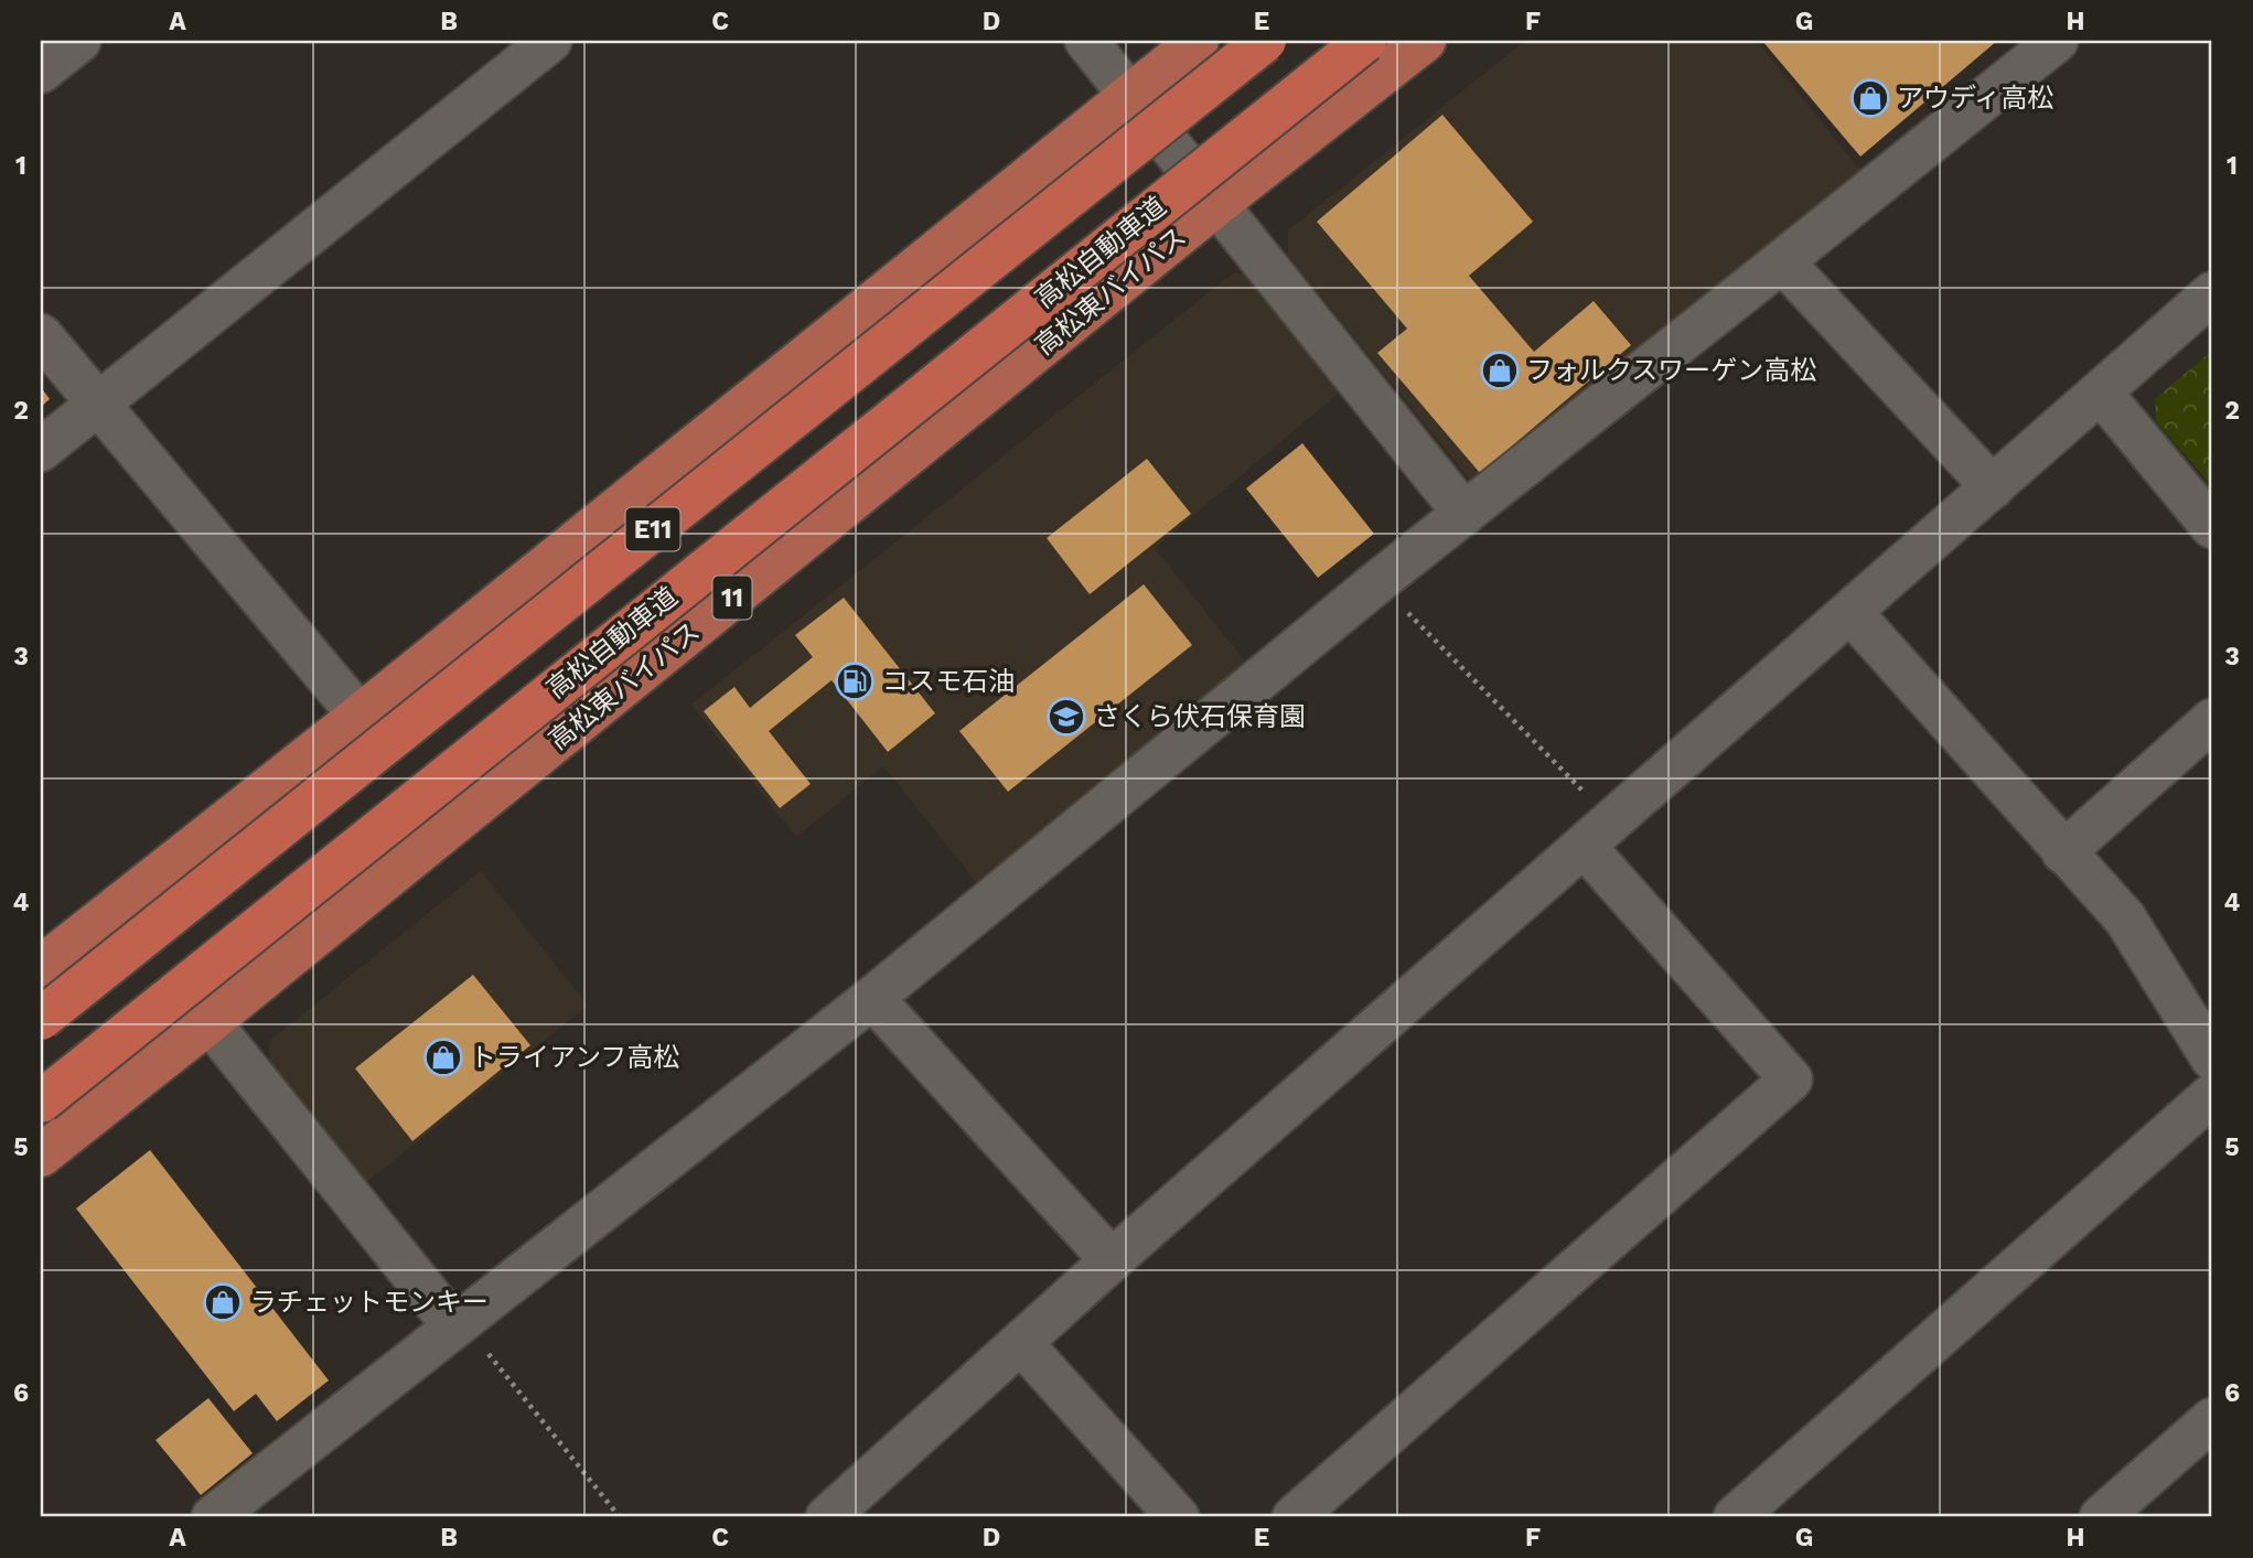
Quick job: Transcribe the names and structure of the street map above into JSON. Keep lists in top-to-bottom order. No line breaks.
{"streets":{"highway":["高松自動車道","高松東バイパス","E11","11"]},"places":{"shop":["アウディ高松","フォルクスワーゲン高松","トライアンフ高松","ラチェットモンキー"],"fuel station":["コスモ石油"],"school or university":["さくら伏石保育園"]},"grid":{"columns":["A","B","C","D","E","F","G","H"],"rows":["1","2","3","4","5","6"]}}
